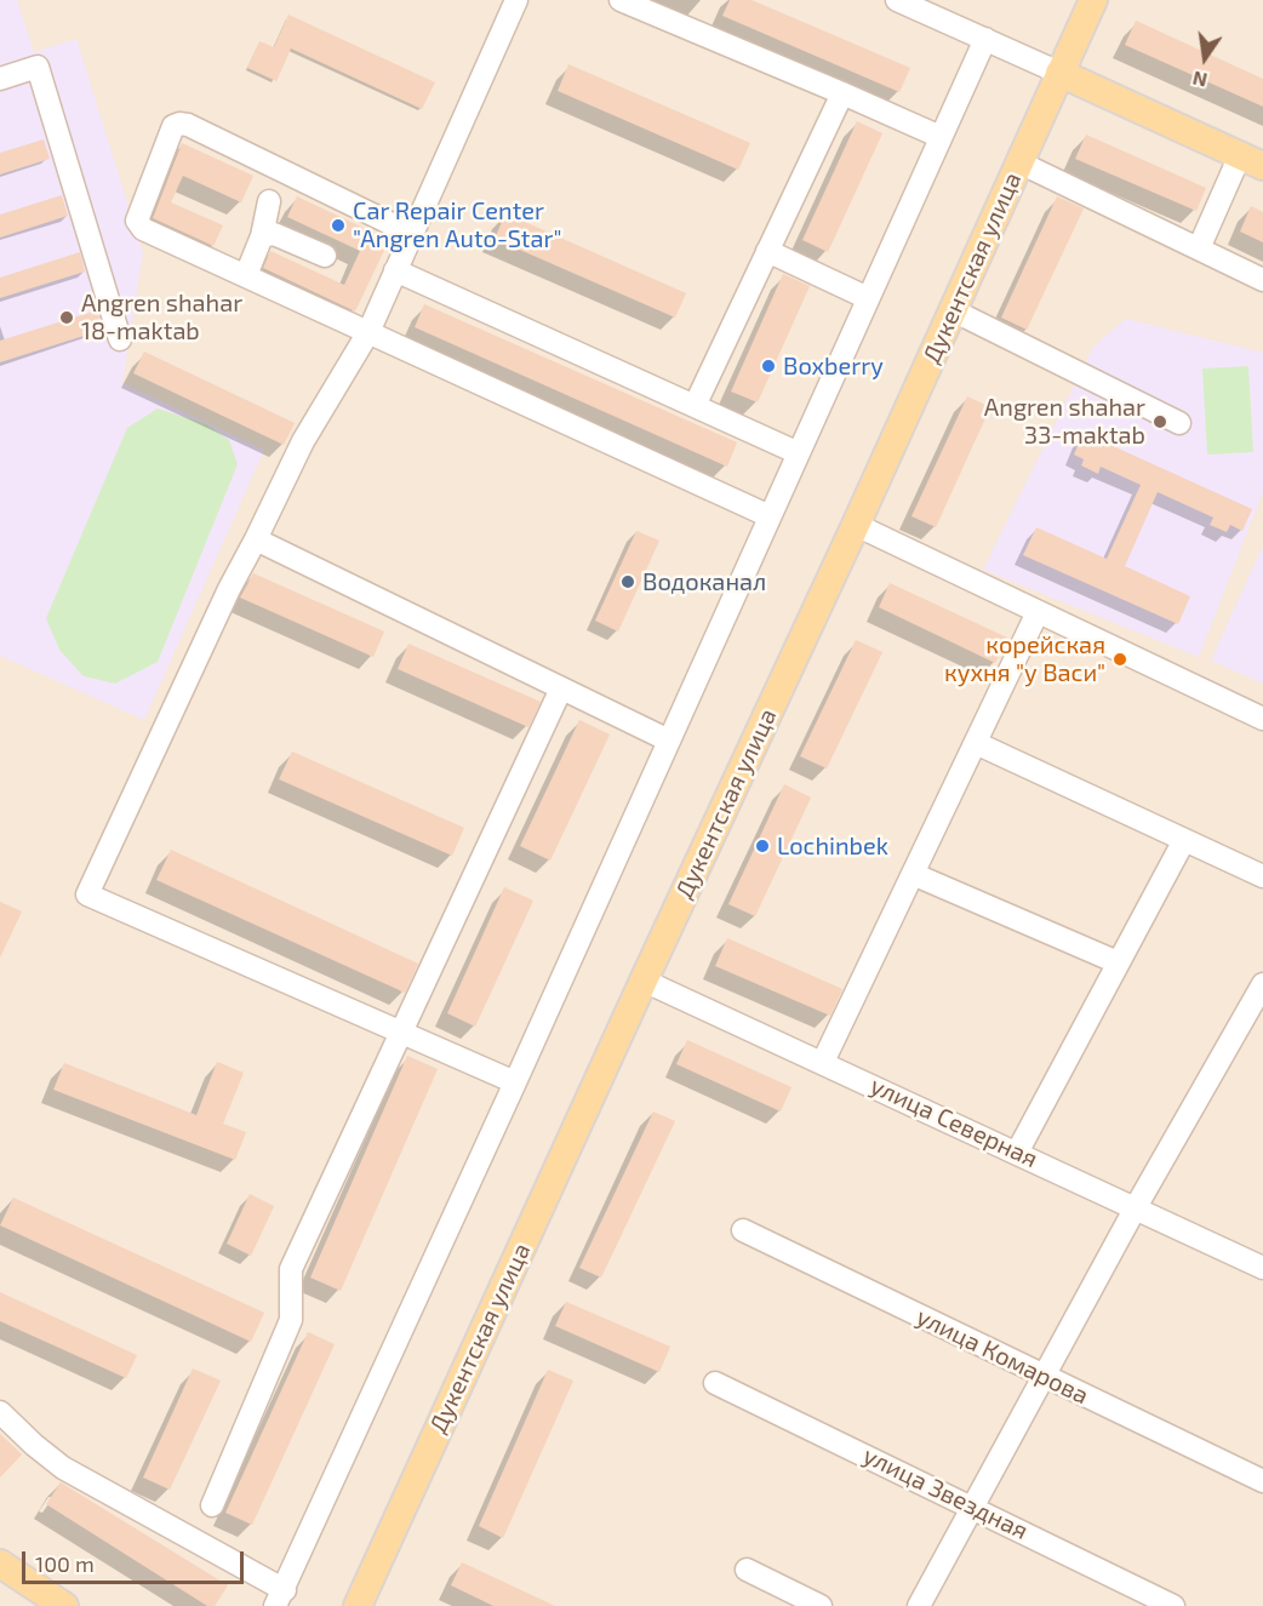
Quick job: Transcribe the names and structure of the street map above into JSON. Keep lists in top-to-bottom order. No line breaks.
{"streets":{"main road":["Дукентская улица"],"street":["улица Северная","улица Комарова","улица Звездная"]},"crossings":[["Дукентская улица","улица Северная"]],"places":["Car Repair Center \"Angren Auto-Star\"","Angren shahar 18-maktab","Boxberry","Angren shahar 33-maktab","Водоканал","корейская кухня \"у Васи\"","Lochinbek"],"scale_bar":"100 m","north":"bottom"}
